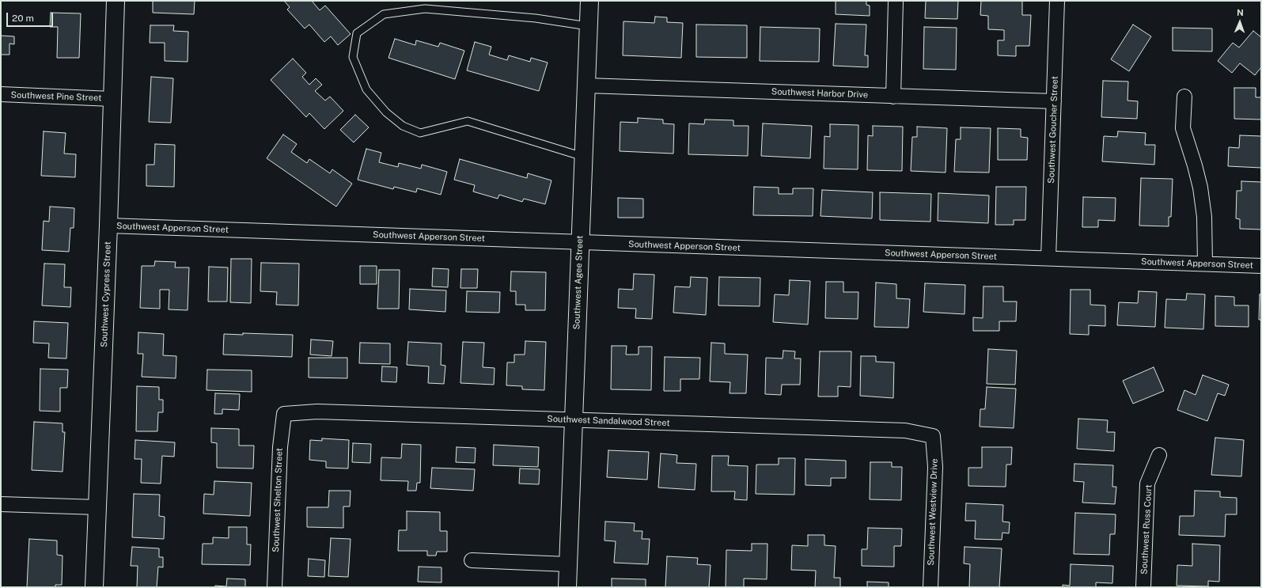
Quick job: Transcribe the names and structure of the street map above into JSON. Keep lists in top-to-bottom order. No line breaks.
{"streets":{"street":["Southwest Harbor Drive","Southwest Pine Street","Southwest Goucher Street","Southwest Apperson Street","Southwest Agee Street","Southwest Cypress Street","Southwest Sandalwood Street","Southwest Shelton Street","Southwest Westview Drive","Southwest Russ Court"]},"crossings":[["Southwest Harbor Drive","Southwest Goucher Street"],["Southwest Harbor Drive","Southwest Agee Street"],["Southwest Pine Street","Southwest Cypress Street"],["Southwest Goucher Street","Southwest Apperson Street"],["Southwest Apperson Street","Southwest Agee Street"],["Southwest Apperson Street","Southwest Cypress Street"],["Southwest Agee Street","Southwest Sandalwood Street"],["Southwest Sandalwood Street","Southwest Shelton Street"],["Southwest Sandalwood Street","Southwest Westview Drive"]],"scale_bar":"20 m","north":"top"}
